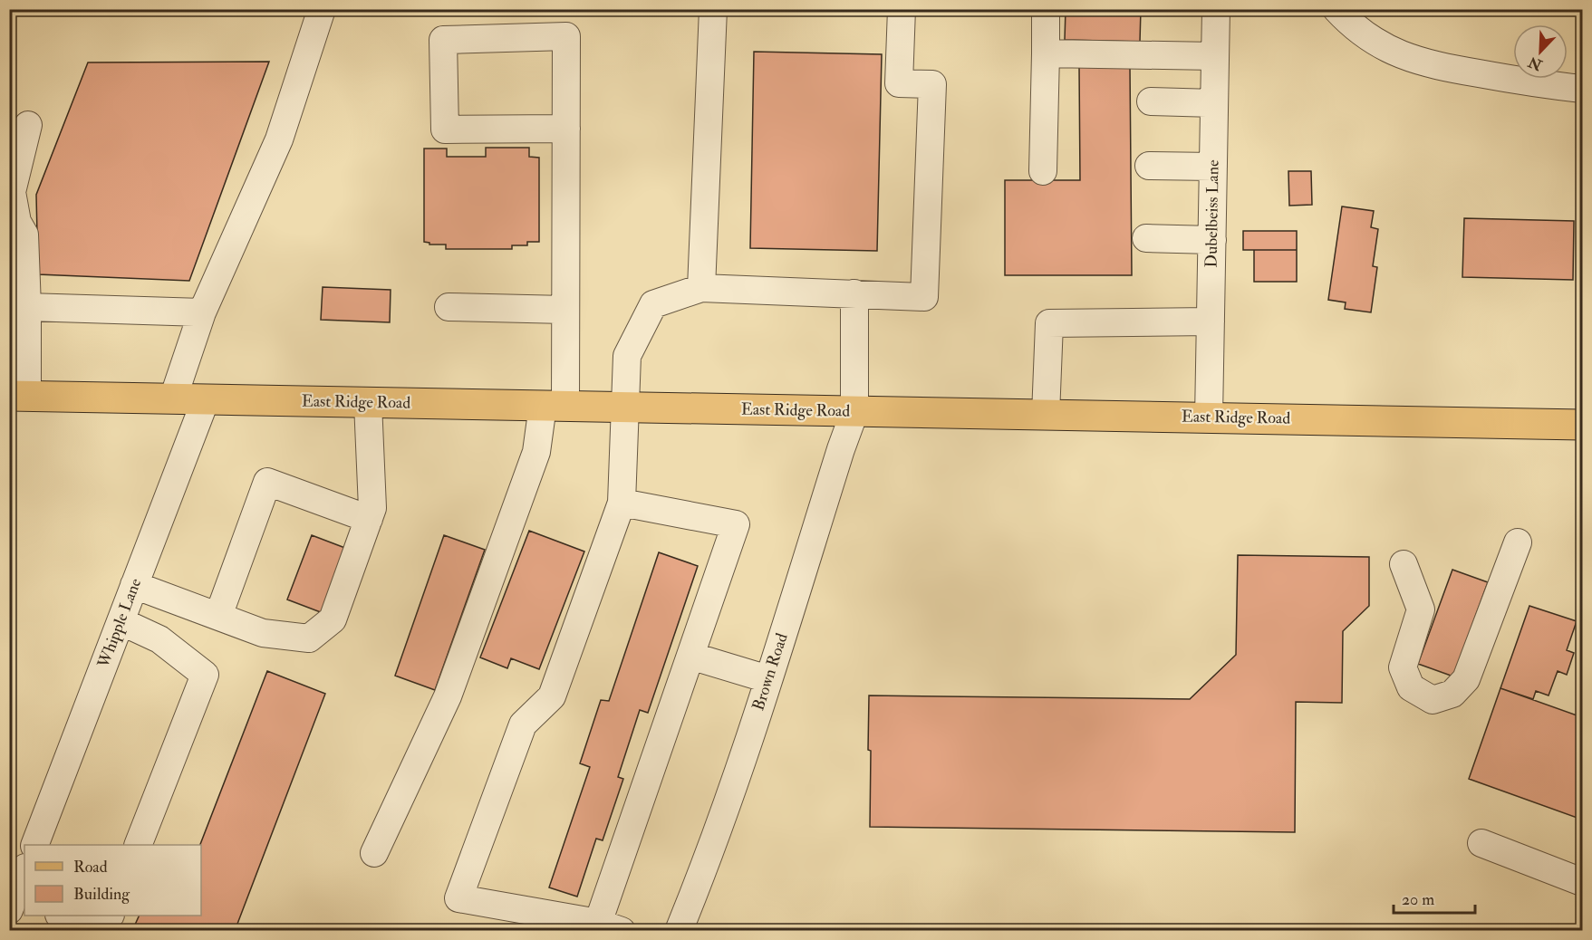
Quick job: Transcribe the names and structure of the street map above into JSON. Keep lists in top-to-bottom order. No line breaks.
{"streets":{"main road":["East Ridge Road"],"street":["Dubelbeiss Lane","Whipple Lane","Brown Road"]},"crossings":[["Dubelbeiss Lane","East Ridge Road"],["East Ridge Road","Whipple Lane"],["East Ridge Road","Brown Road"]],"legend":["Road","Building"],"scale_bar":"20 m","north":"bottom left"}
